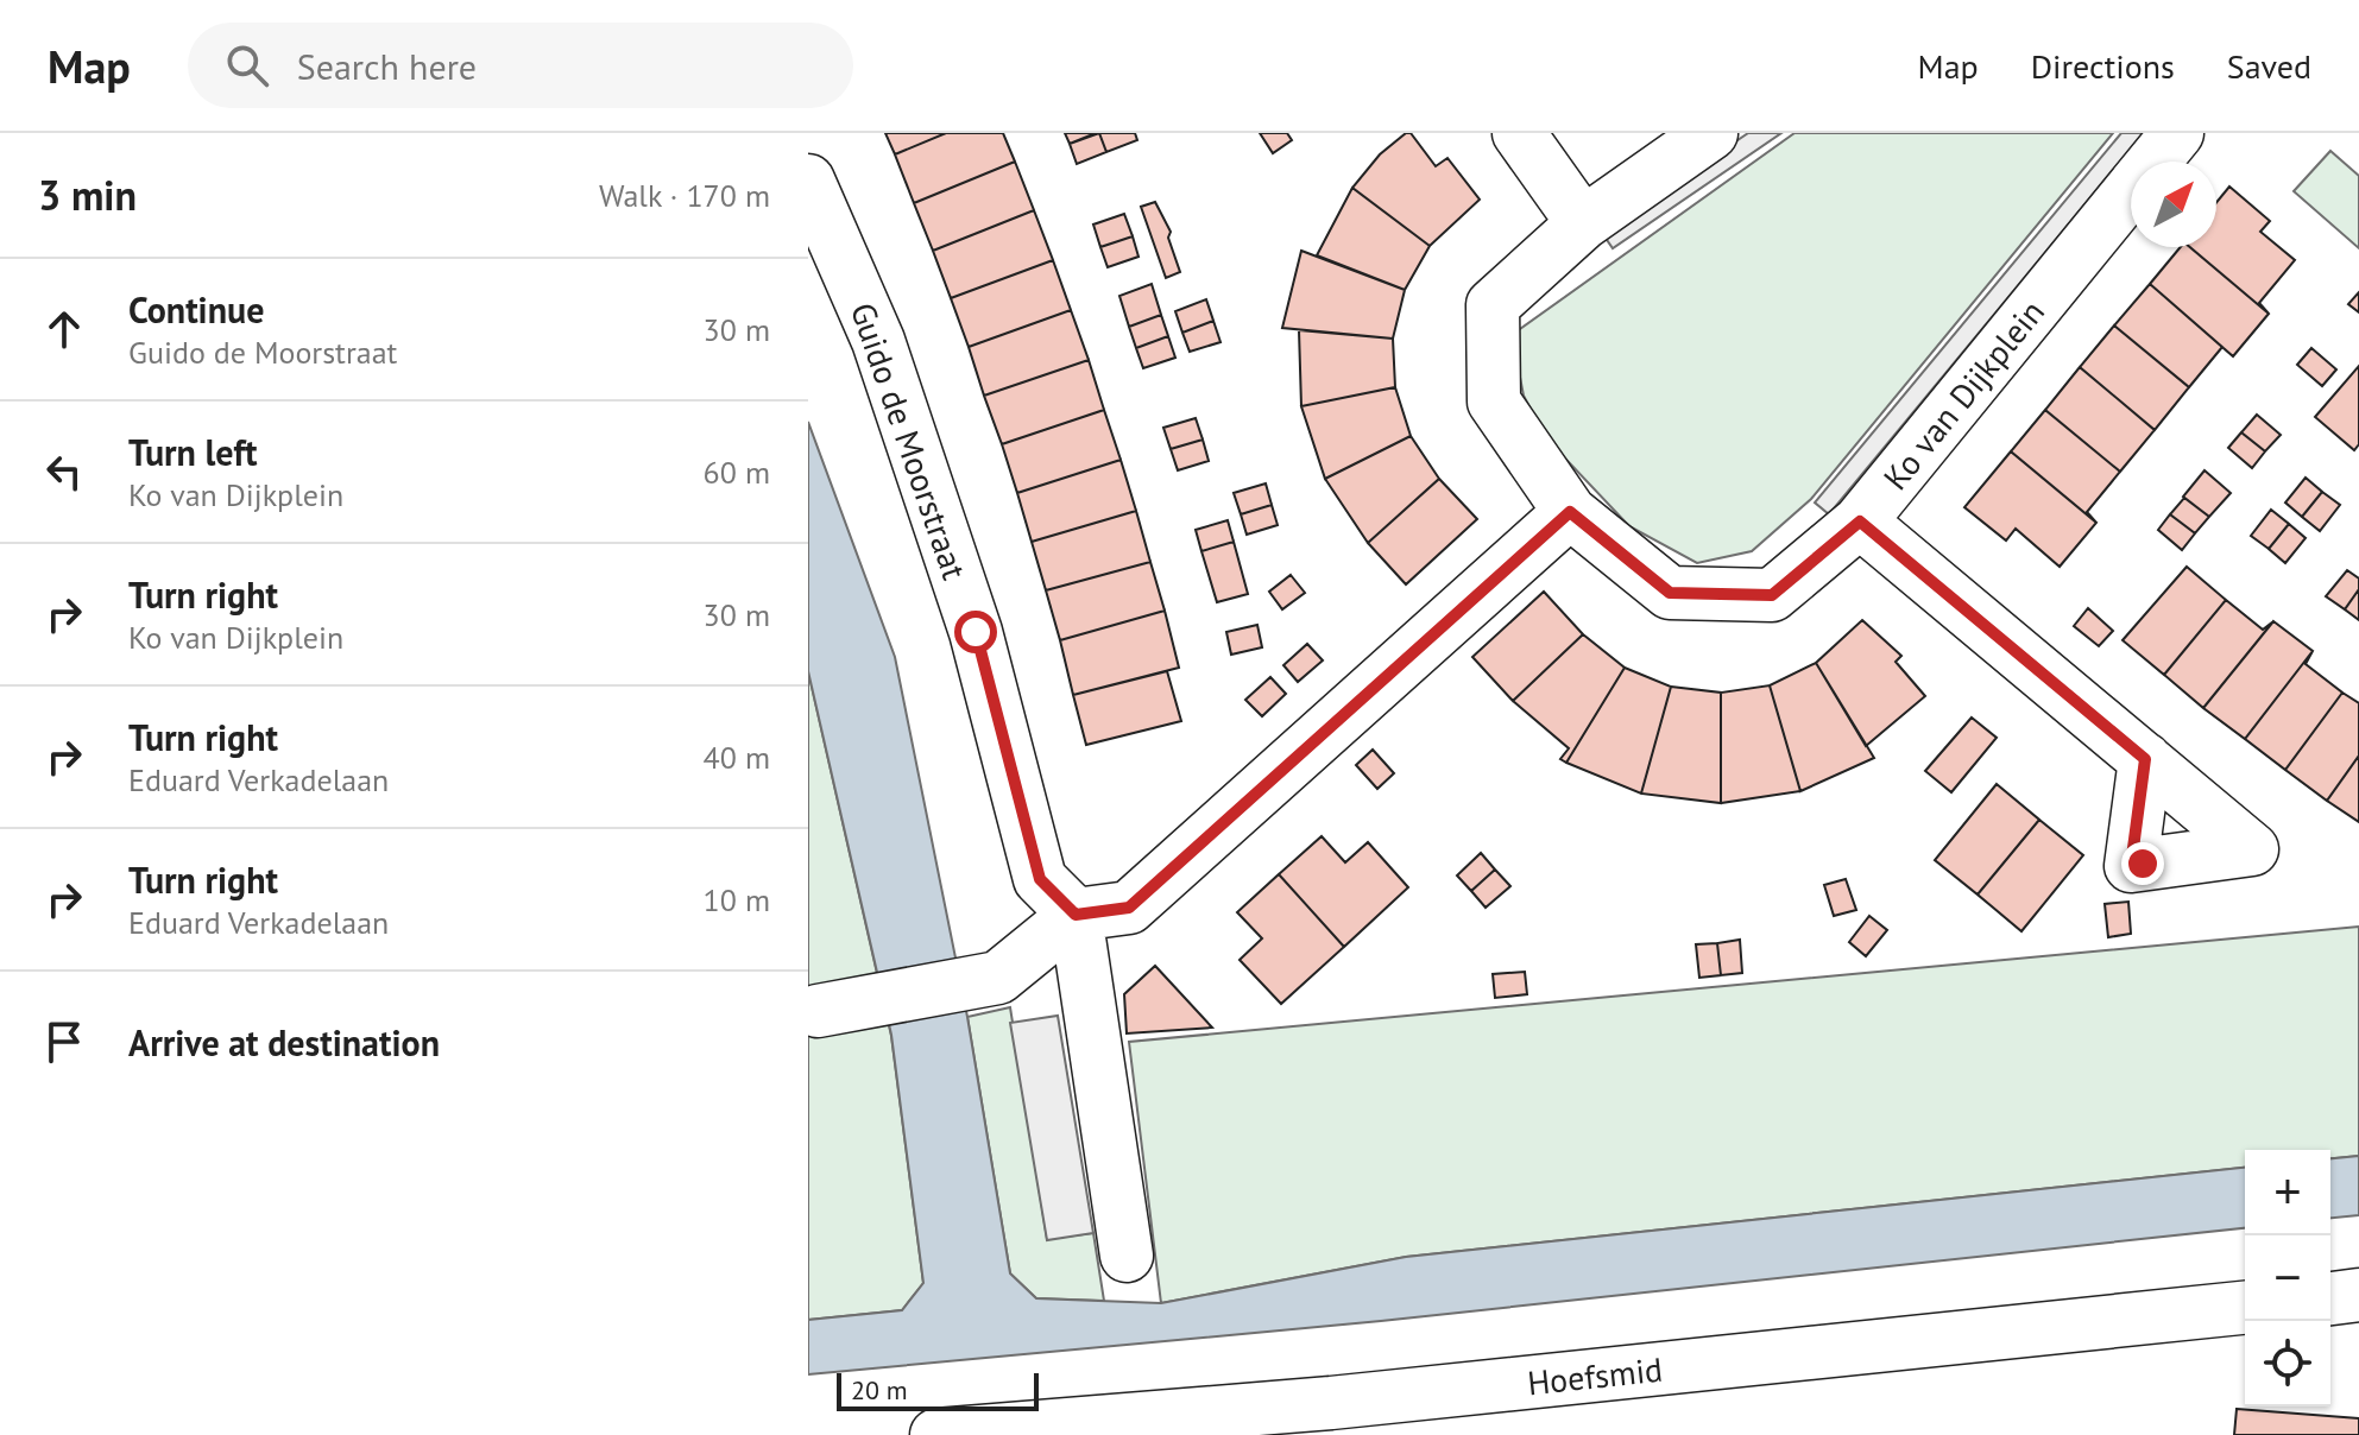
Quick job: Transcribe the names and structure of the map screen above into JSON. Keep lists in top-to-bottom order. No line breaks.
{"streets":{"street":["Ko van Dijkplein","Guido de Moorstraat","Hoefsmid"]},"scale_bar":"20 m","north":"top right","page":{"header":"Map","search":"Search here","nav":["Map","Directions","Saved"],"heading":["3 min","Walk · 170 m"],"list":[["Continue","Guido de Moorstraat","30 m"],["Turn left","Ko van Dijkplein","60 m"],["Turn right","Ko van Dijkplein","30 m"],["Turn right","Eduard Verkadelaan","40 m"],["Turn right","Eduard Verkadelaan","10 m"],"Arrive at destination"],"map_buttons":["+","−"],"scale":"20 m"}}
